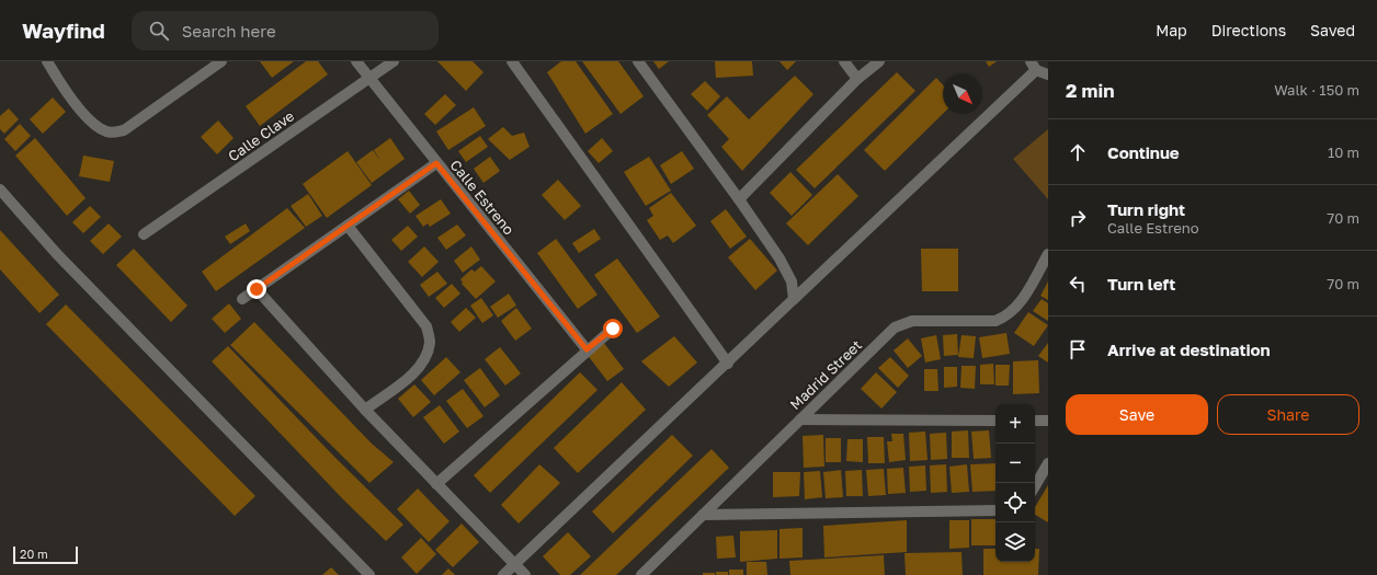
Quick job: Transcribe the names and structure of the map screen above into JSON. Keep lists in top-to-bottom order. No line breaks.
{"streets":{"street":["Calle Clave","Calle Estreno","Madrid Street"]},"crossings":[["Calle Clave","Calle Estreno"]],"scale_bar":"20 m","north":"bottom right","page":{"header":"Wayfind","search":"Search here","nav":["Map","Directions","Saved"],"heading":["2 min","Walk · 150 m"],"list":[["Continue","10 m"],["Turn right","Calle Estreno","70 m"],["Turn left","70 m"],"Arrive at destination"],"buttons":["Save","Share"],"map_buttons":["+","−"],"scale":"20 m"}}
